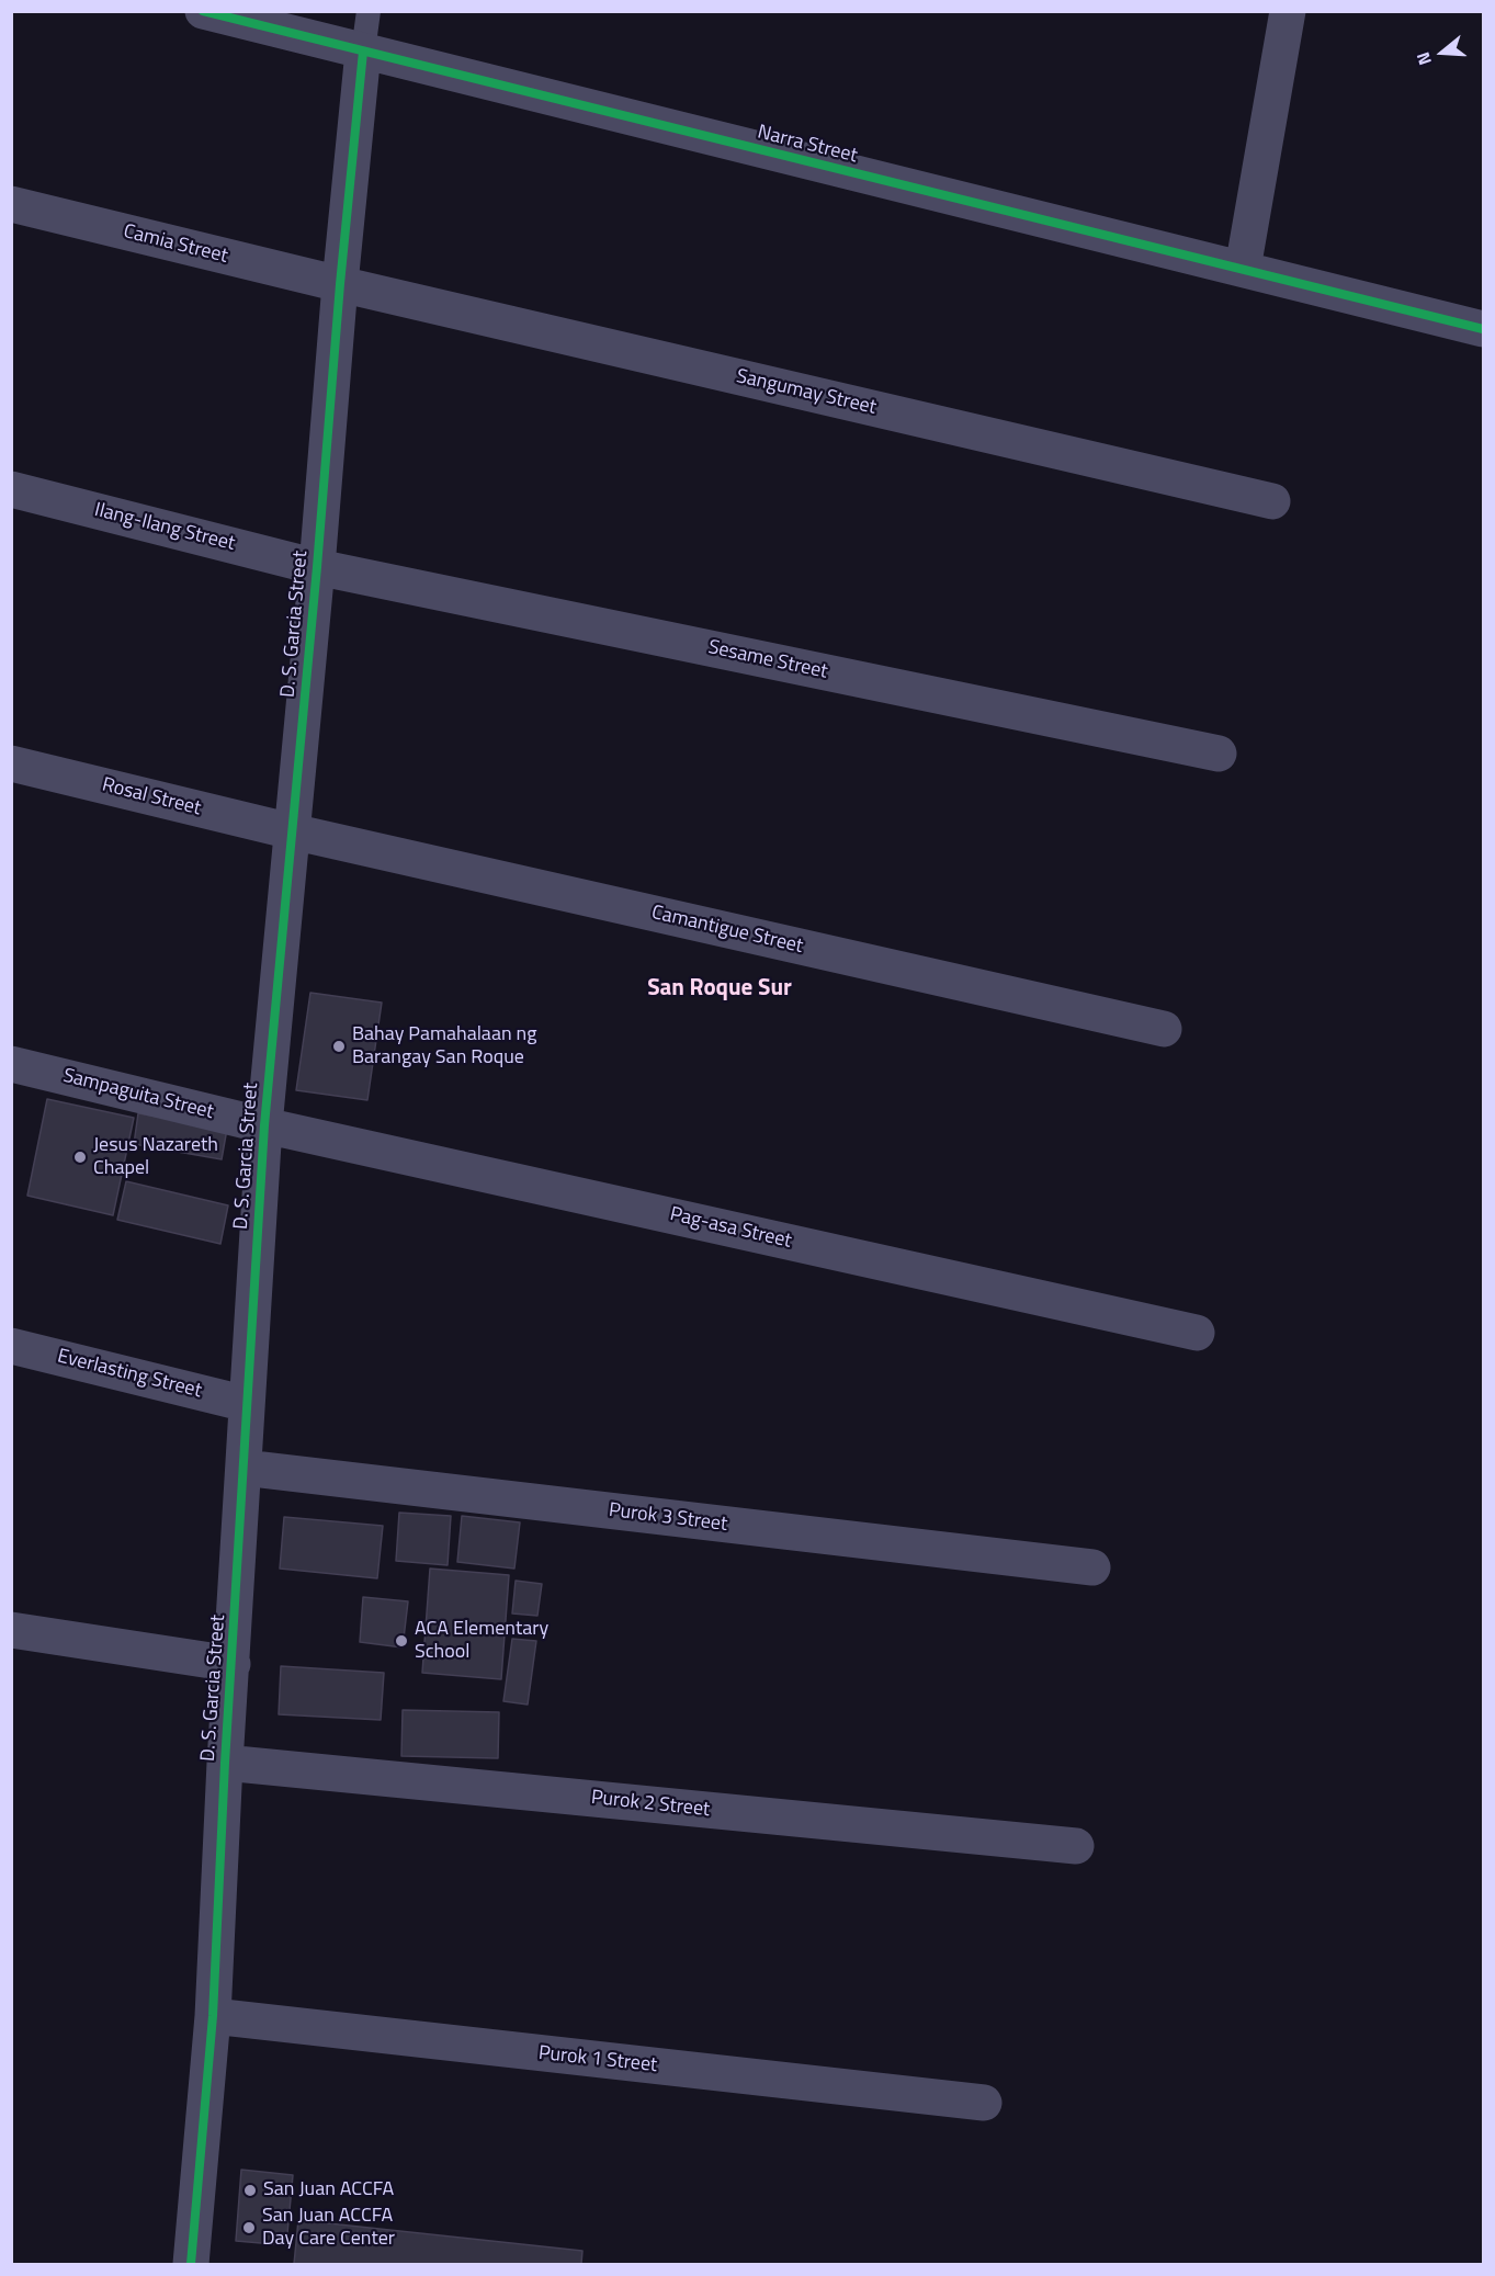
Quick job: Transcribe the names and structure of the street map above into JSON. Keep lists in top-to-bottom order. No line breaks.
{"streets":{"street":["Narra Street","Camia Street","Sangumay Street","Ilang-Ilang Street","D. S. Garcia Street","Sesame Street","Rosal Street","Camantigue Street","Sampaguita Street","Pag-asa Street","Everlasting Street","Purok 3 Street","Purok 2 Street","Purok 1 Street"]},"crossings":[["Narra Street","D. S. Garcia Street"],["Camia Street","Sangumay Street"],["Camia Street","D. S. Garcia Street"],["Sangumay Street","D. S. Garcia Street"],["Ilang-Ilang Street","D. S. Garcia Street"],["Ilang-Ilang Street","Sesame Street"],["D. S. Garcia Street","Sesame Street"],["D. S. Garcia Street","Rosal Street"],["D. S. Garcia Street","Camantigue Street"],["D. S. Garcia Street","Sampaguita Street"],["D. S. Garcia Street","Pag-asa Street"],["D. S. Garcia Street","Everlasting Street"],["D. S. Garcia Street","Purok 3 Street"],["D. S. Garcia Street","Purok 2 Street"],["D. S. Garcia Street","Purok 1 Street"],["Rosal Street","Camantigue Street"],["Sampaguita Street","Pag-asa Street"]],"districts":["San Roque Sur"],"places":["Bahay Pamahalaan ng Barangay San Roque","Jesus Nazareth Chapel","ACA Elementary School","San Juan ACCFA","San Juan ACCFA Day Care Center"],"north":"left"}
